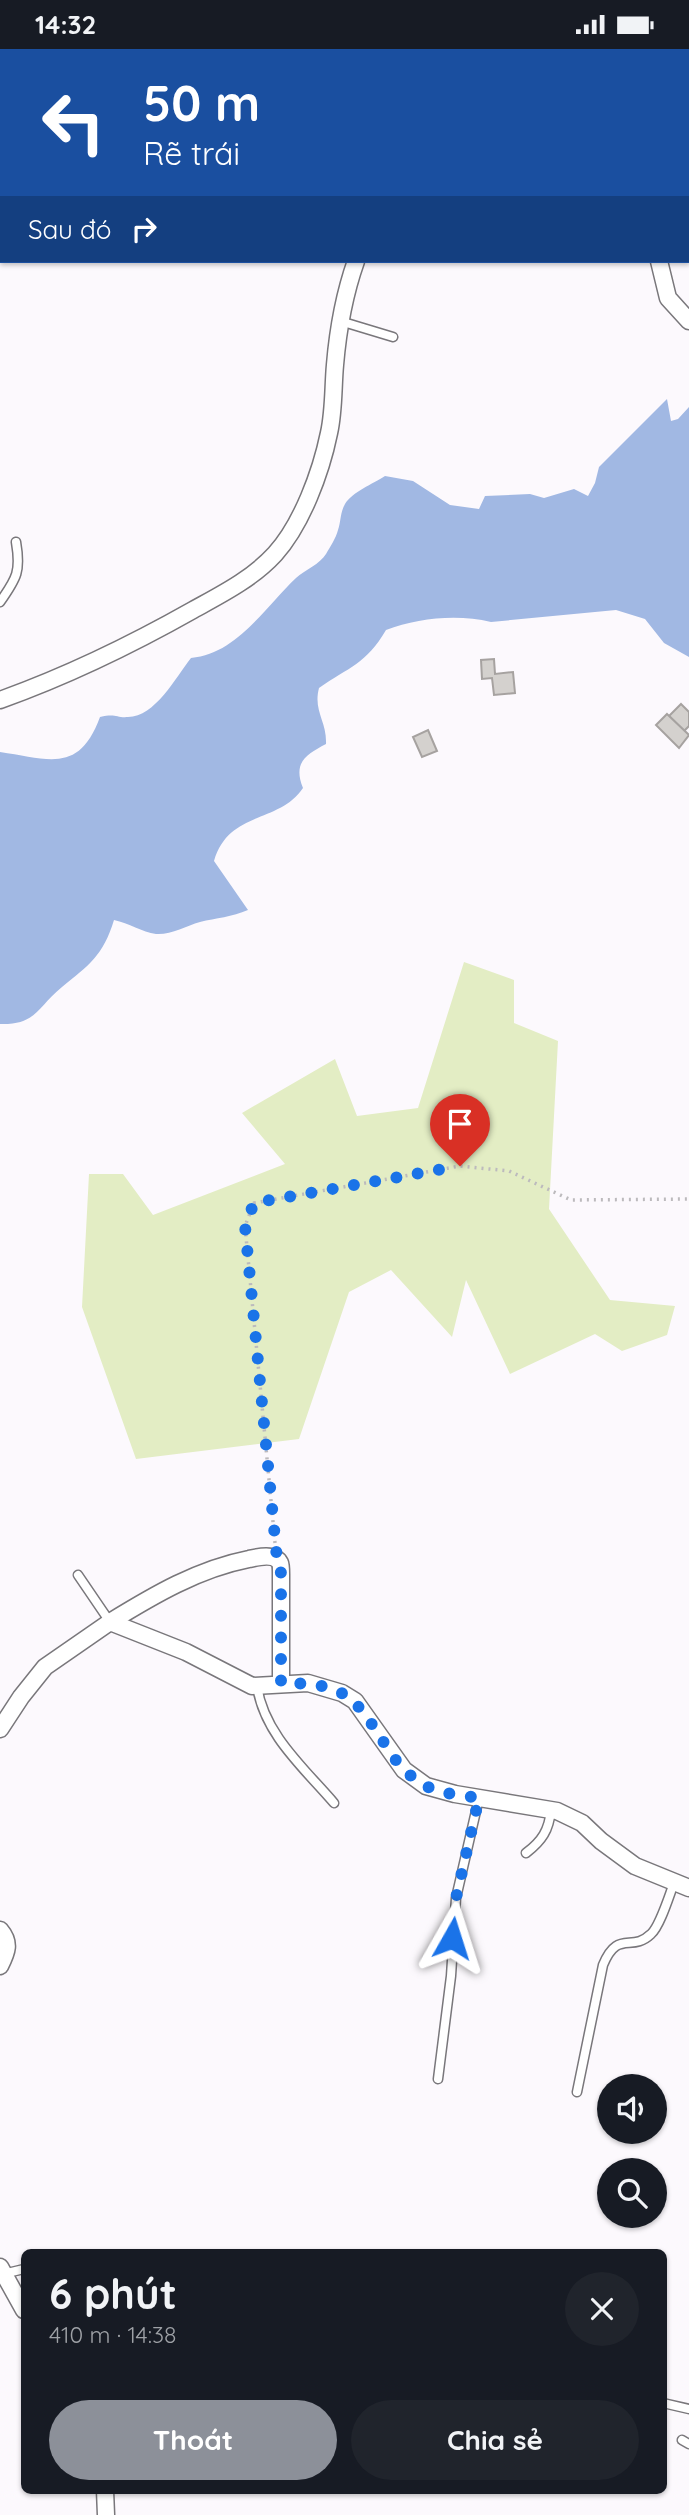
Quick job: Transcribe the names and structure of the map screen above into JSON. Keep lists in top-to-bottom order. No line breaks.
{"page":{"status":"14:32","turn":["50 m","Rẽ trái"],"then":"Sau đó","heading":["6 phút","410 m · 14:38"],"buttons":["Thoát","Chia sẻ"]}}
